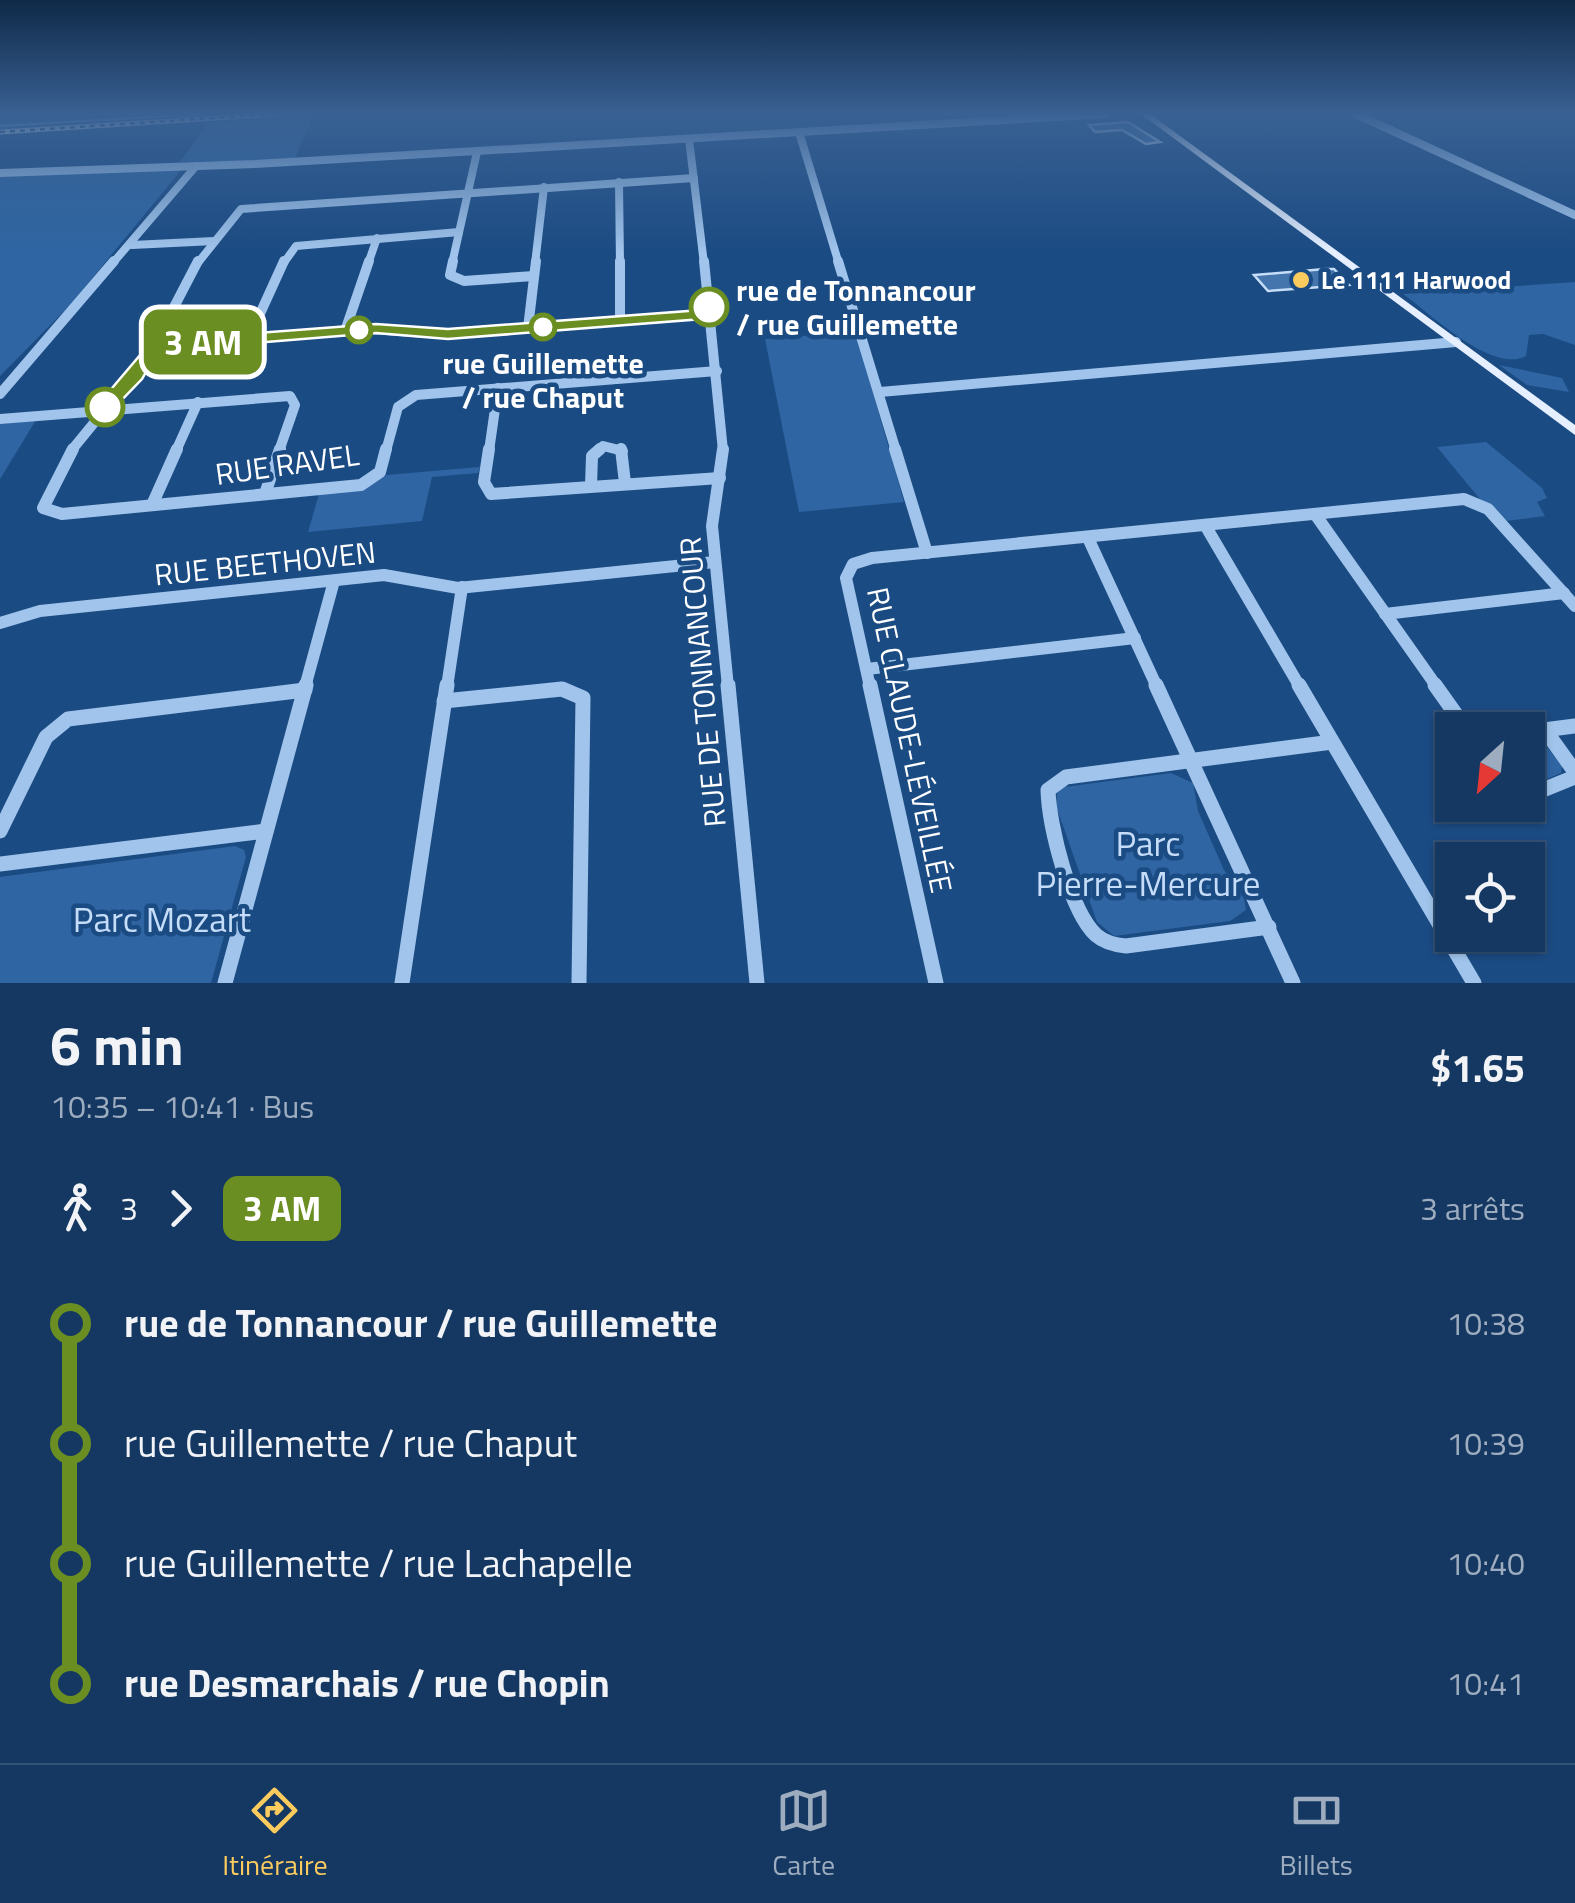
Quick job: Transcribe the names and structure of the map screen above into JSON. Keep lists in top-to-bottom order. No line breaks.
{"streets":{"street":["RUE RAVEL","RUE BEETHOVEN","RUE DE TONNANCOUR","RUE CLAUDE-LÉVEILLÉE"]},"crossings":[["RUE RAVEL","RUE DE TONNANCOUR"],["RUE BEETHOVEN","RUE DE TONNANCOUR"]],"parks":["Parc Pierre-Mercure","Parc Mozart"],"places":["Le 1111 Harwood","rue de Tonnancour / rue Guillemette","rue Guillemette / rue Chaput"],"north":"bottom left","page":{"on_map":"3 AM","heading":["6 min","10:35 – 10:41 · Bus","$1.65"],"legs":["3","3 AM","3 arrêts"],"list":[{"name":"rue de Tonnancour / rue Guillemette","value":"10:38"},{"name":"rue Guillemette / rue Chaput","value":"10:39"},{"name":"rue Guillemette / rue Lachapelle","value":"10:40"},{"name":"rue Desmarchais / rue Chopin","value":"10:41"}],"tabs":["Itinéraire","Carte","Billets"]}}
